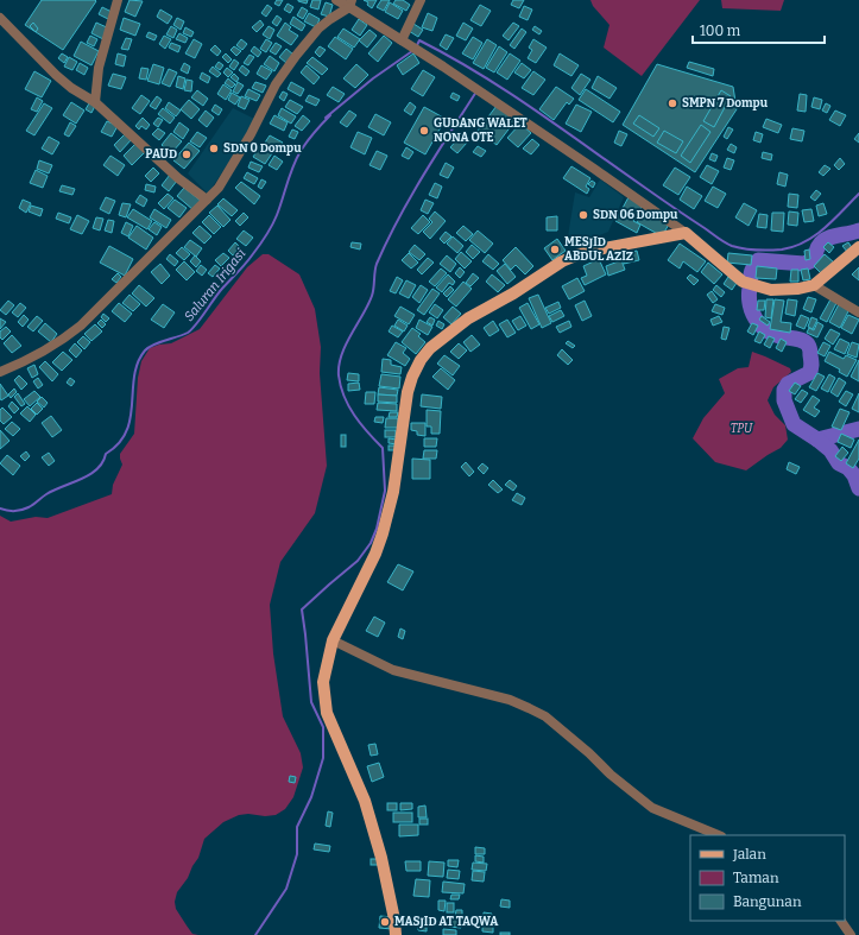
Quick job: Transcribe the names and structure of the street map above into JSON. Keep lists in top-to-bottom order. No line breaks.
{"water":["Saluran Irigasi"],"parks":["TPU"],"places":["SMPN 7 Dompu","GUDANG WALET NONA OTE","SDN 0 Dompu","PAUD","SDN 06 Dompu","MESJID ABDUL AZIZ","MASJID AT TAQWA"],"legend":["Jalan","Taman","Bangunan"],"scale_bar":"100 m"}
